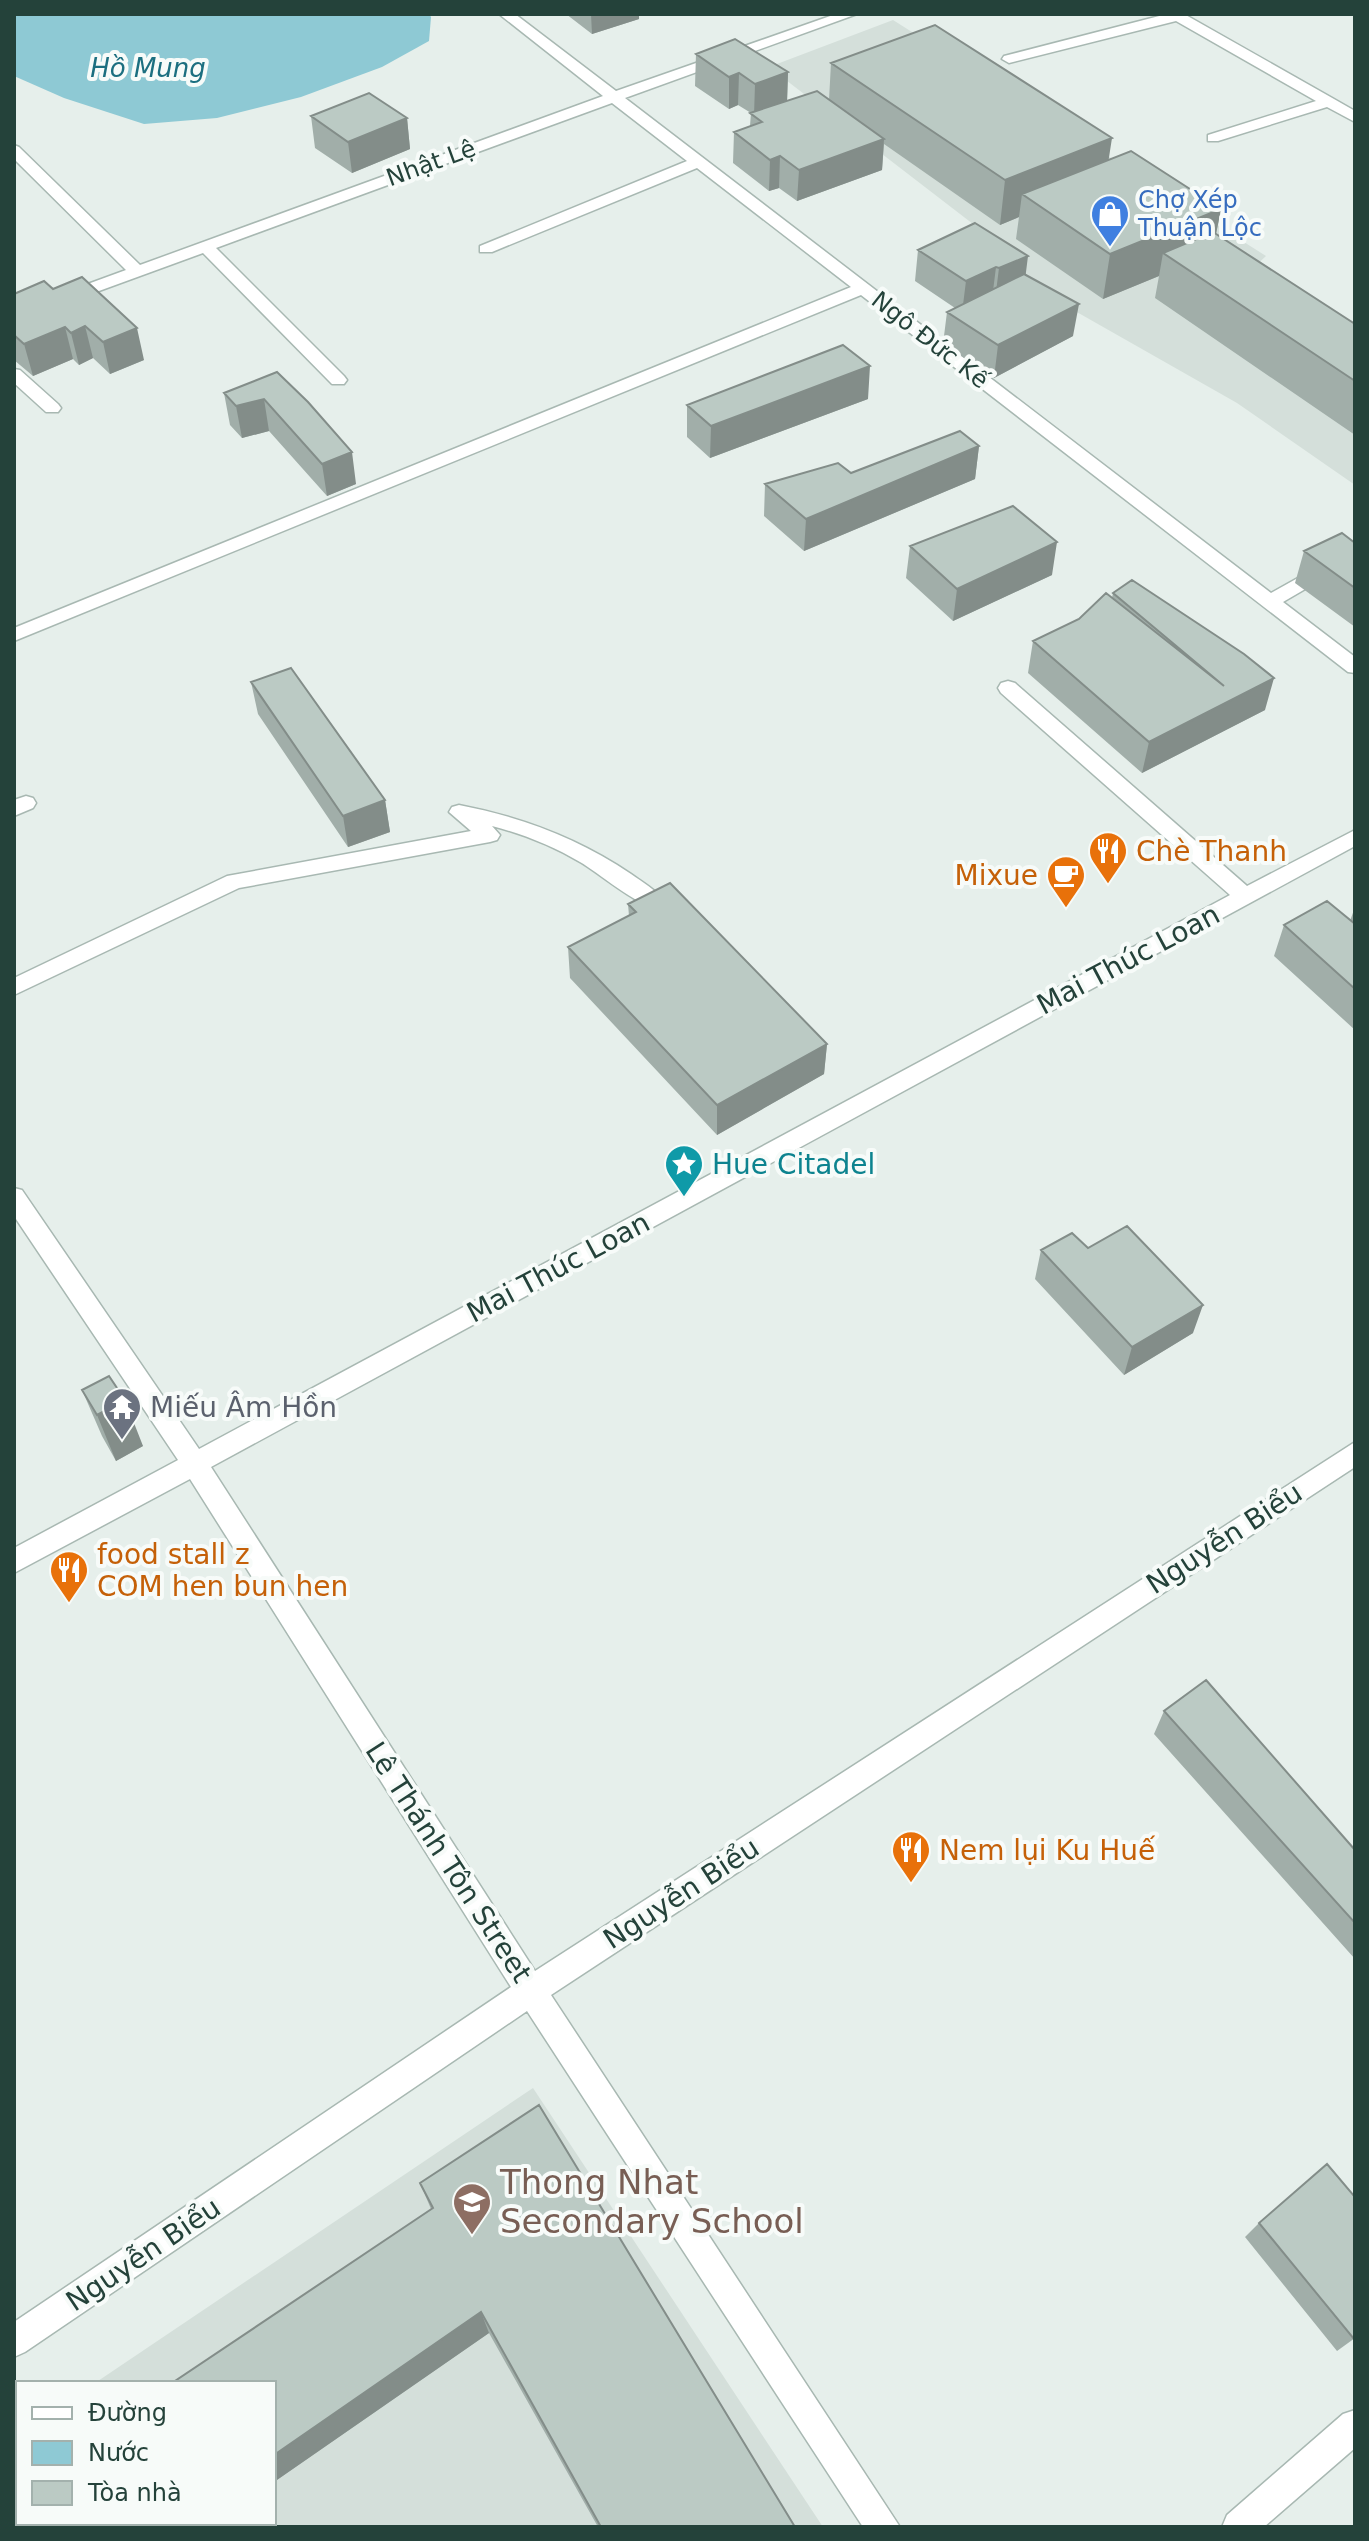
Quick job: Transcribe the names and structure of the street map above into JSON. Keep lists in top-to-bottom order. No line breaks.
{"streets":{"street":["Nhật Lệ","Ngô Đức Kế","Mai Thúc Loan","Nguyễn Biểu","Lê Thánh Tôn Street"]},"crossings":[["Nhật Lệ","Ngô Đức Kế"],["Mai Thúc Loan","Lê Thánh Tôn Street"],["Nguyễn Biểu","Lê Thánh Tôn Street"]],"water":["Hồ Mung"],"places":{"shop":["Chợ Xép Thuận Lộc"],"restaurant":["Chè Thanh","food stall z COM hen bun hen","Nem lụi Ku Huế"],"cafe":["Mixue"],"place":["Hue Citadel"],"temple":["Miếu Âm Hồn"],"school or university":["Thong Nhat Secondary School"]},"legend":["Đường","Nước","Tòa nhà"]}
